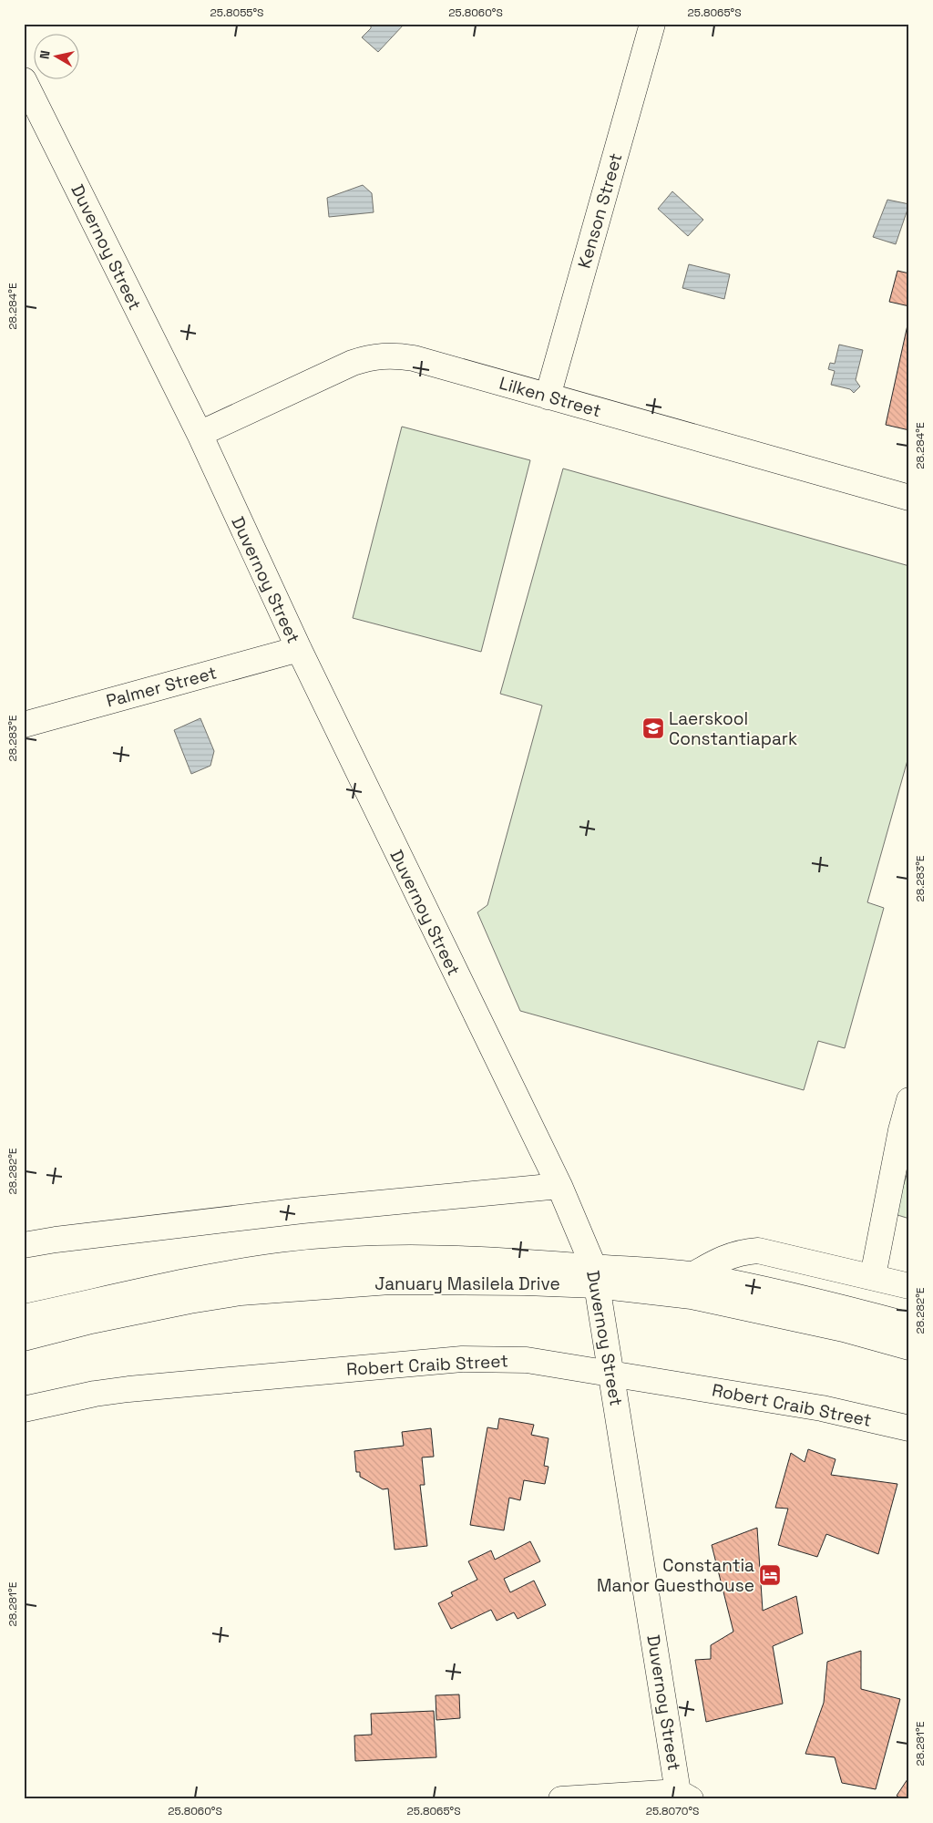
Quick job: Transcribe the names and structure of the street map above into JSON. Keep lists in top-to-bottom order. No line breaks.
{"streets":{"street":["Kenson Street","Duvernoy Street","Lilken Street","Palmer Street","January Masilela Drive","Robert Craib Street"]},"crossings":[["Kenson Street","Lilken Street"],["Duvernoy Street","Lilken Street"],["Duvernoy Street","Palmer Street"],["Duvernoy Street","January Masilela Drive"],["Duvernoy Street","Robert Craib Street"]],"places":{"school or university":["Laerskool Constantiapark"],"hotel":["Constantia Manor Guesthouse"]},"north":"left","coordinates":["25.8055°S","25.8060°S","25.8065°S","28.284°E","28.283°E","28.282°E","28.281°E","25.8070°S"]}
